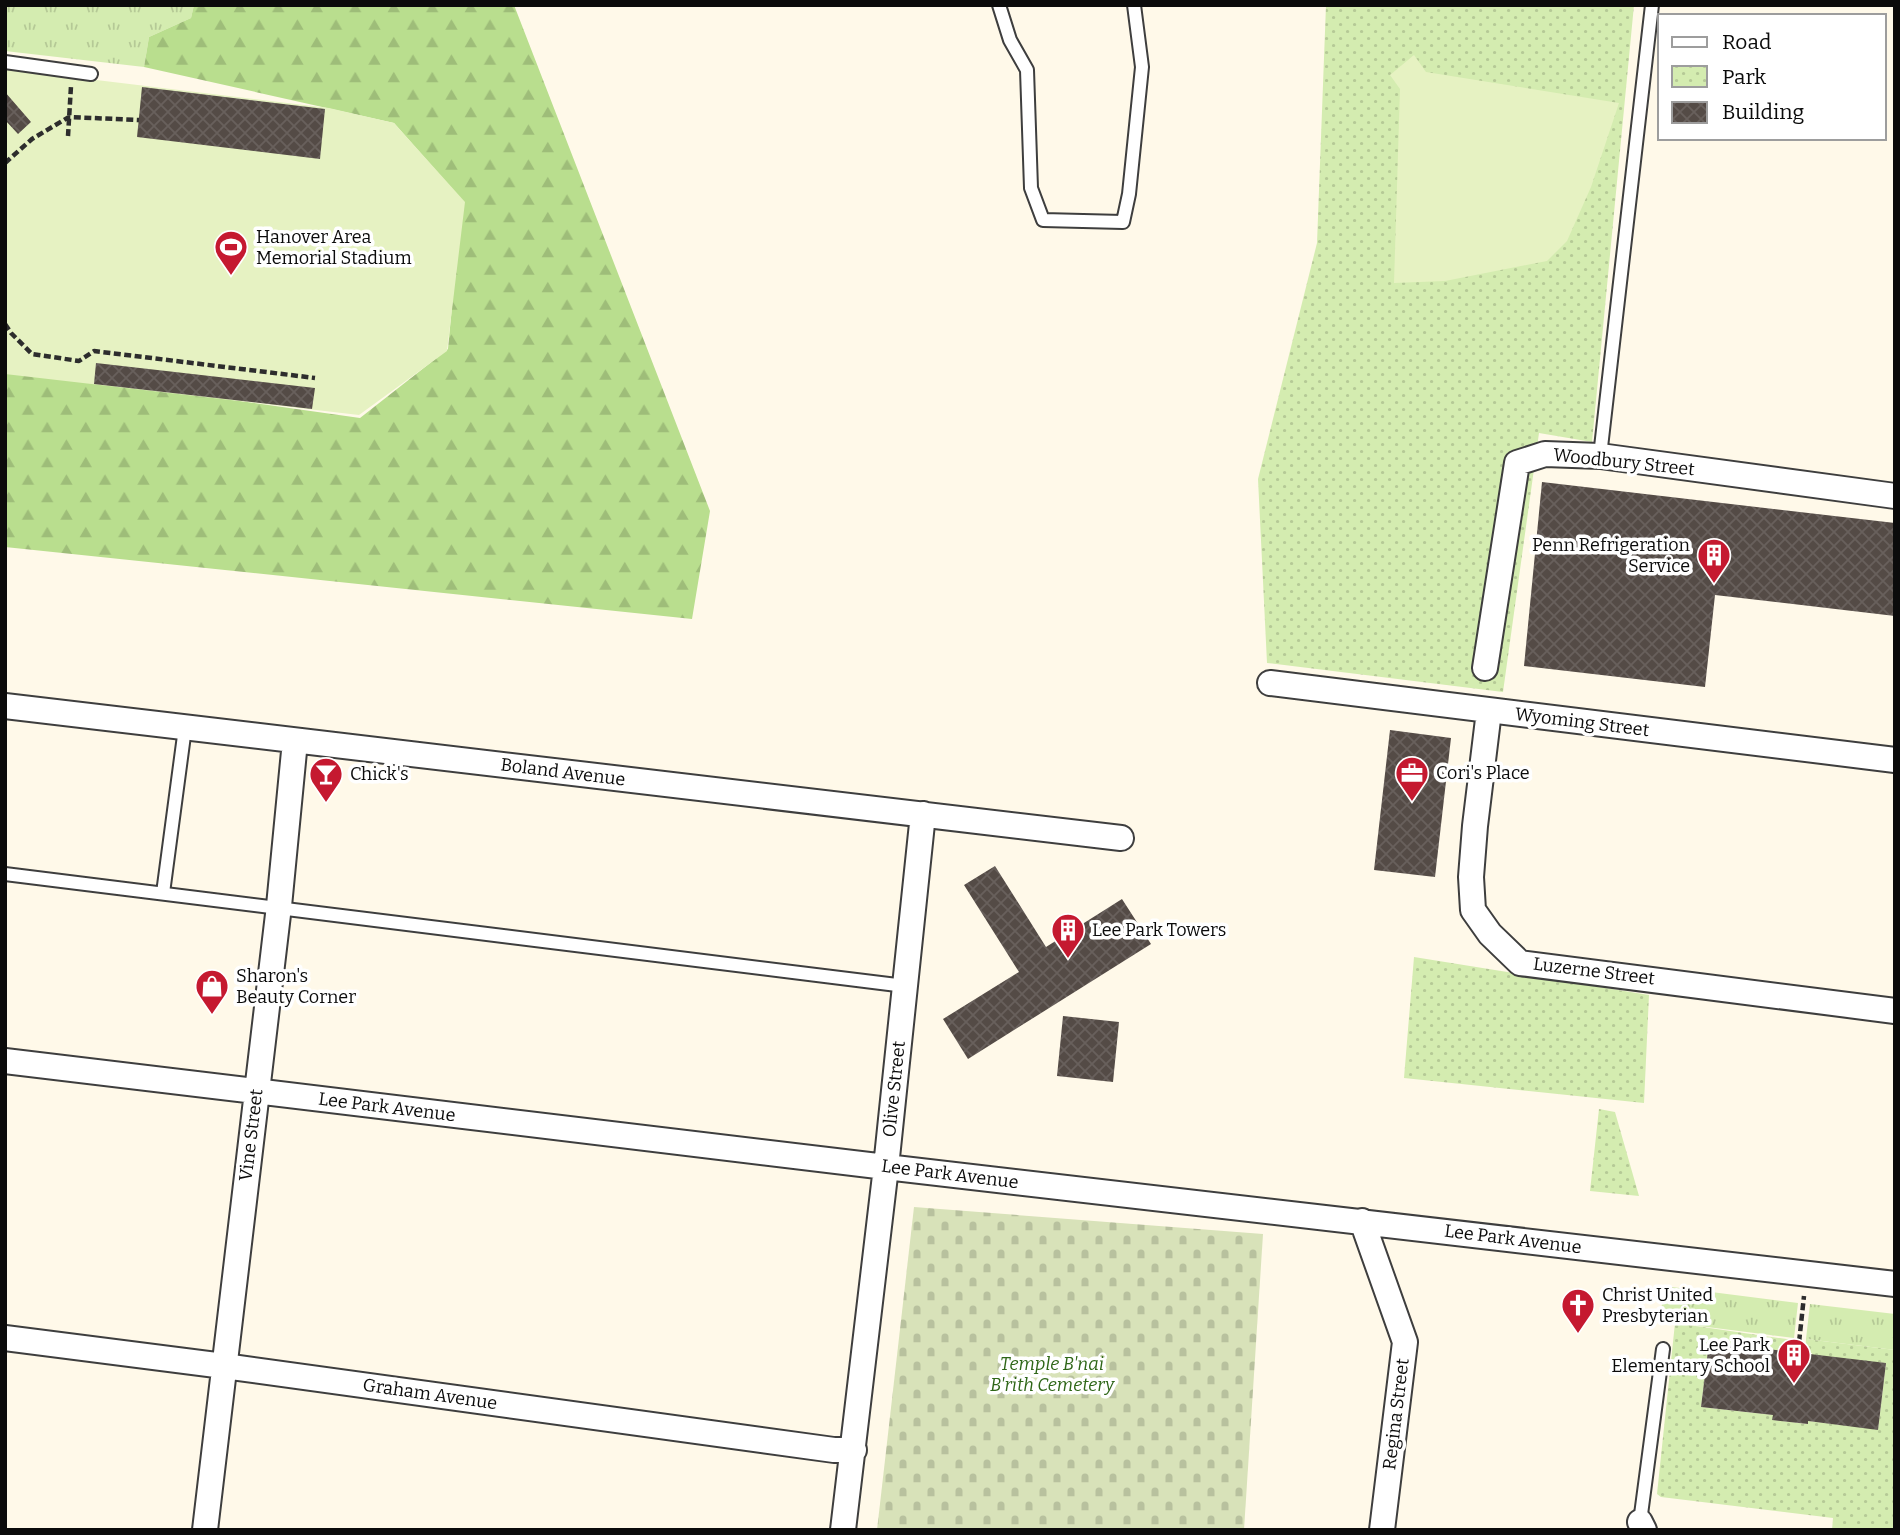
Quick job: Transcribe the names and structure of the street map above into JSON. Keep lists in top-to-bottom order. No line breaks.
{"streets":{"street":["Woodbury Street","Wyoming Street","Boland Avenue","Luzerne Street","Olive Street","Lee Park Avenue","Vine Street","Graham Avenue","Regina Street"]},"crossings":[["Wyoming Street","Luzerne Street"],["Boland Avenue","Olive Street"],["Boland Avenue","Vine Street"],["Olive Street","Lee Park Avenue"],["Olive Street","Graham Avenue"],["Lee Park Avenue","Vine Street"],["Lee Park Avenue","Regina Street"],["Vine Street","Graham Avenue"]],"parks":["Temple B'nai B'rith Cemetery"],"places":{"sports":["Hanover Area Memorial Stadium"],"building":["Penn Refrigeration Service","Lee Park Towers","Lee Park Elementary School"],"office":["Cori's Place"],"bar":["Chick's"],"shop":["Sharon's Beauty Corner"],"church":["Christ United Presbyterian"]},"legend":["Road","Park","Building"]}
